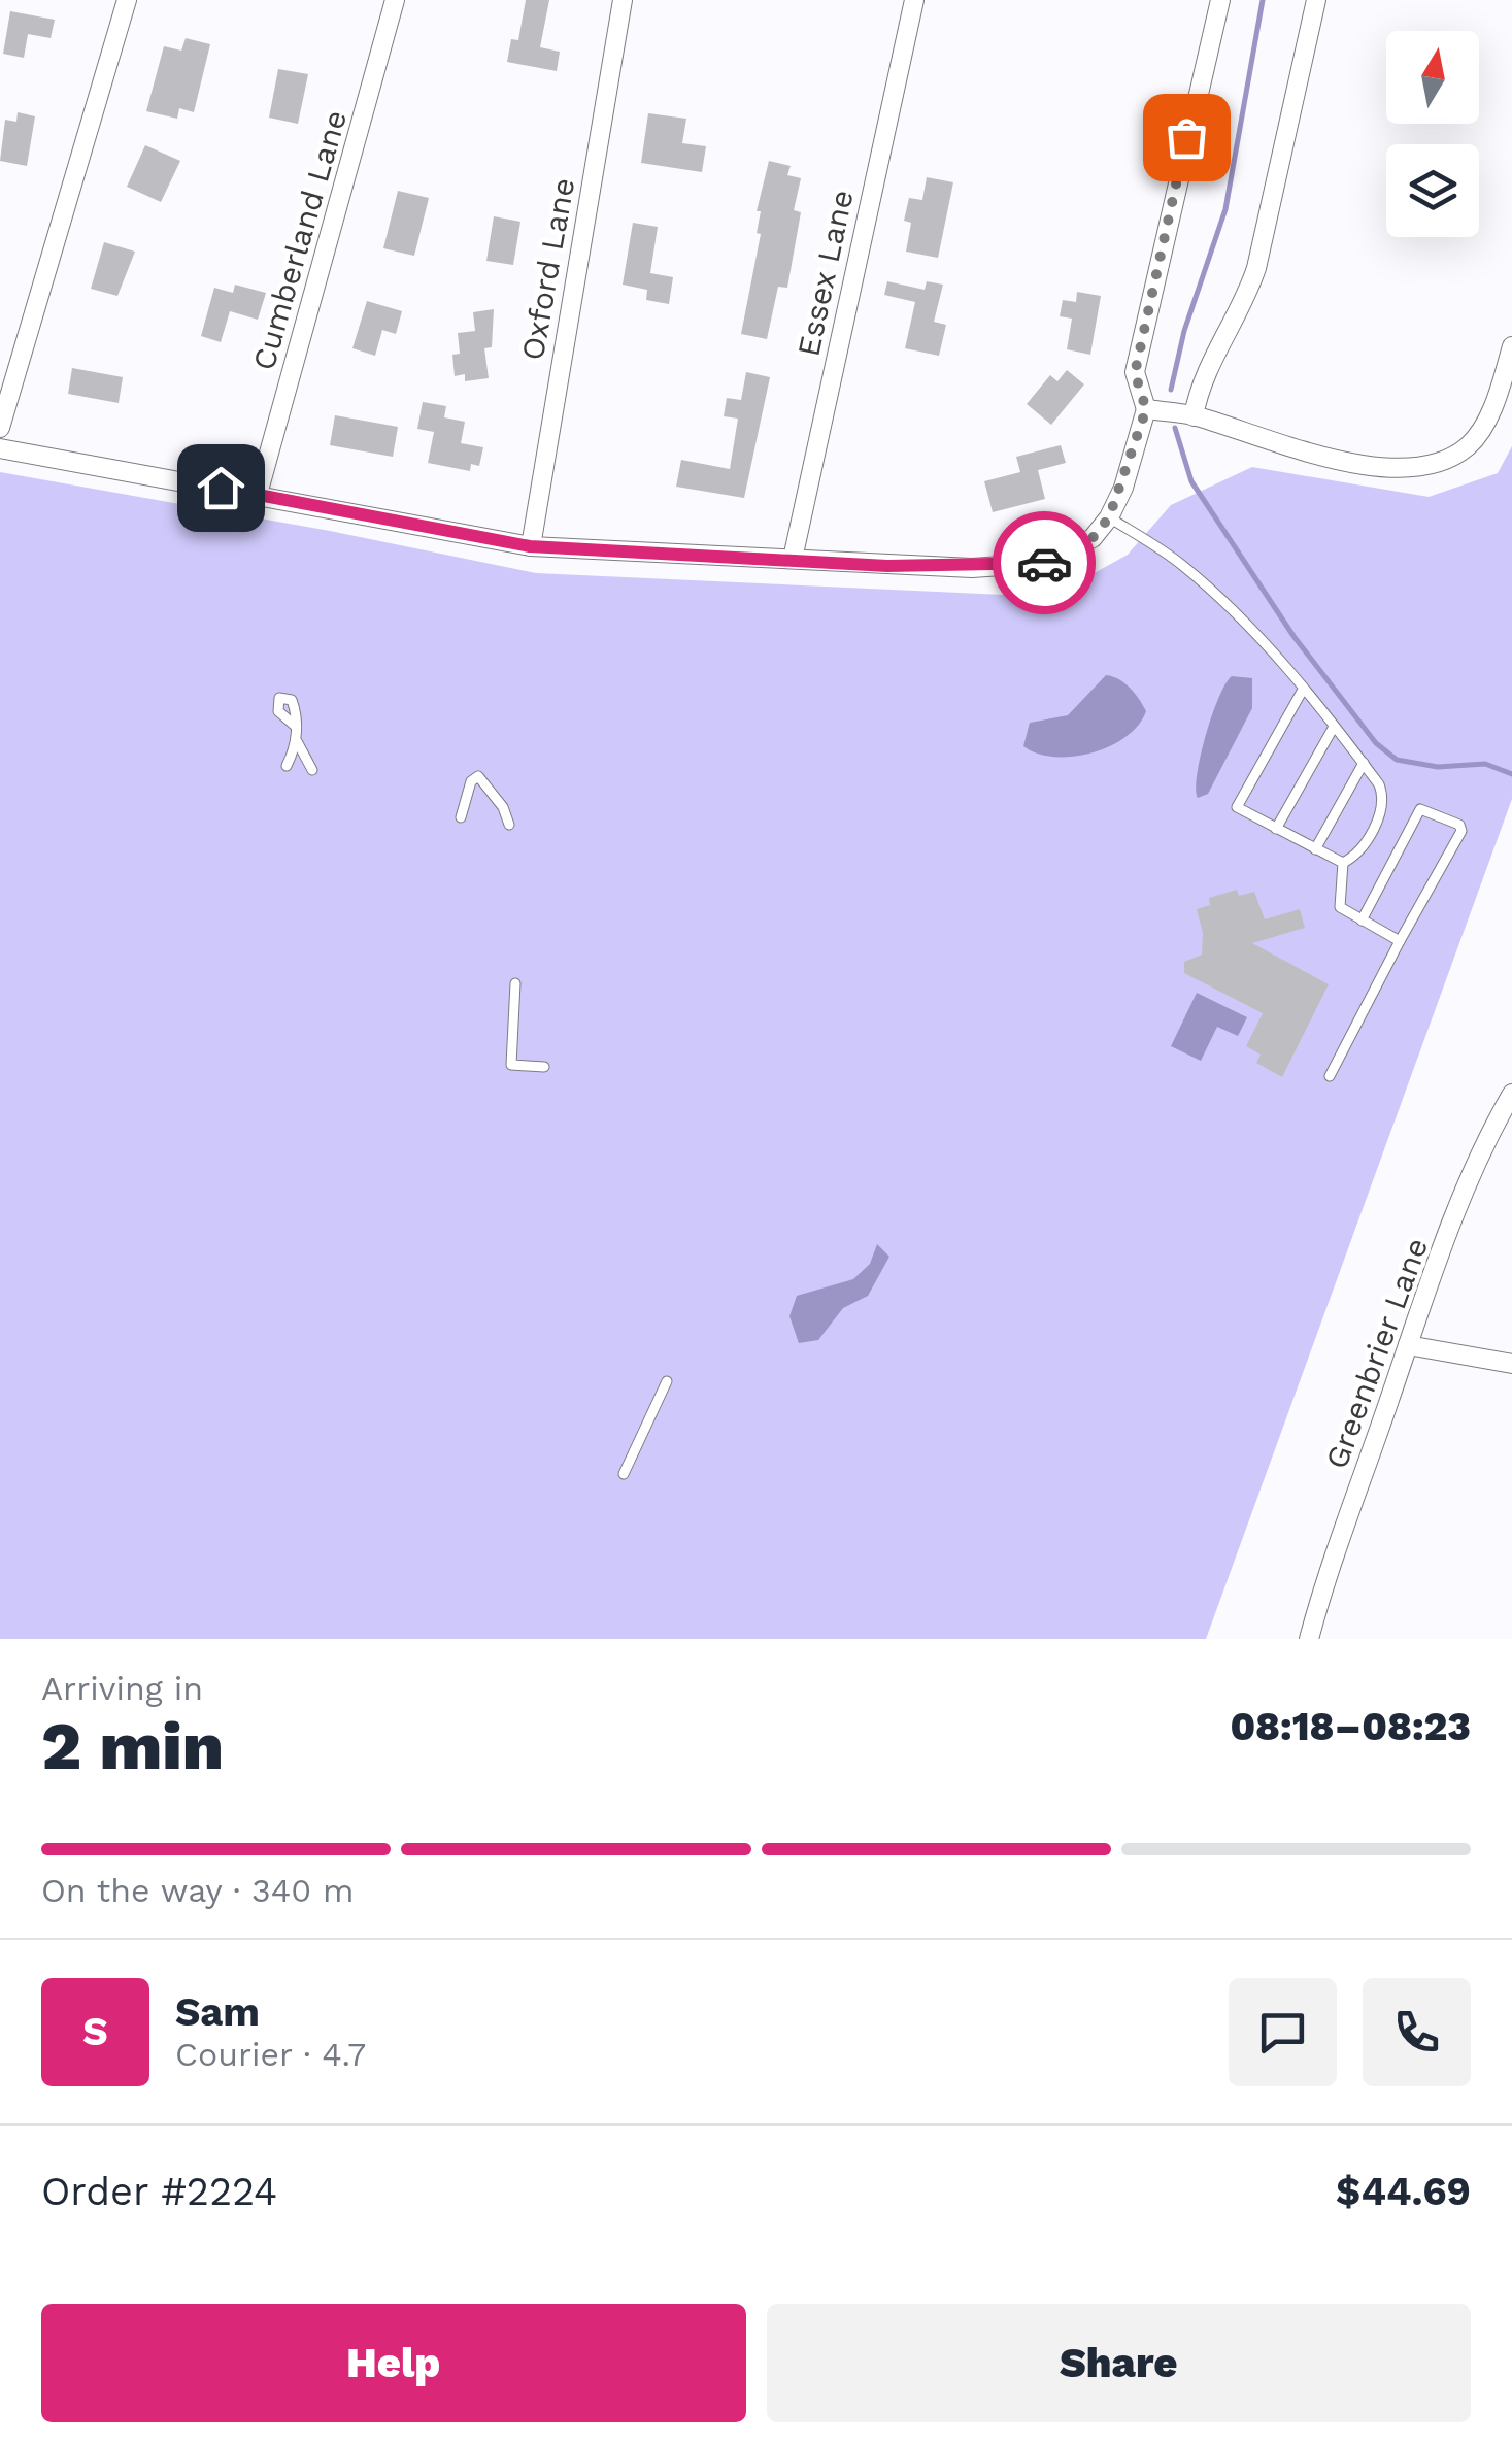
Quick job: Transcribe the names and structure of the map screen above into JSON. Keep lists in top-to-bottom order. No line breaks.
{"streets":{"street":["Cumberland Lane","Oxford Lane","Essex Lane","Greenbrier Lane"]},"north":"top","page":{"heading":["2 min","Arriving in","08:18–08:23"],"panel":["Sam","Courier · 4.7","Order #2224","$44.69"],"bar":"On the way · 340 m","round":"S","buttons":["Help","Share"]}}
